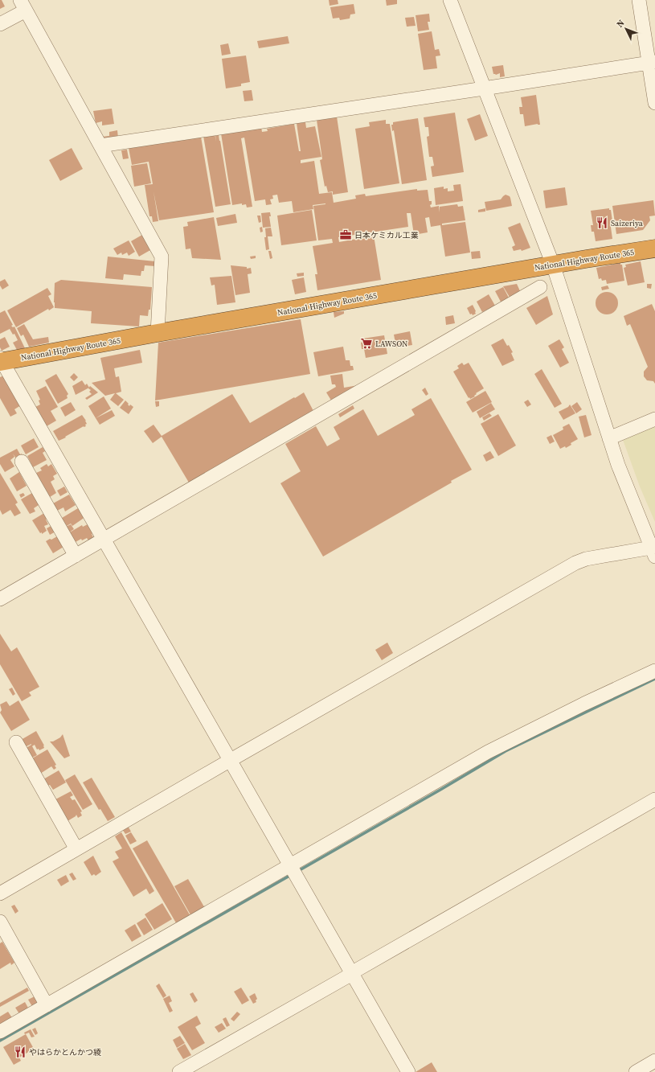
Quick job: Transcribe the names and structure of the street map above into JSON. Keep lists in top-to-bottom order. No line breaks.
{"streets":{"highway":["National Highway Route 365"]},"places":{"restaurant":["Saizeriya","やはらかとんかつ綾"],"office":["日本ケミカル工業"],"supermarket":["LAWSON"]},"north":"top left"}
